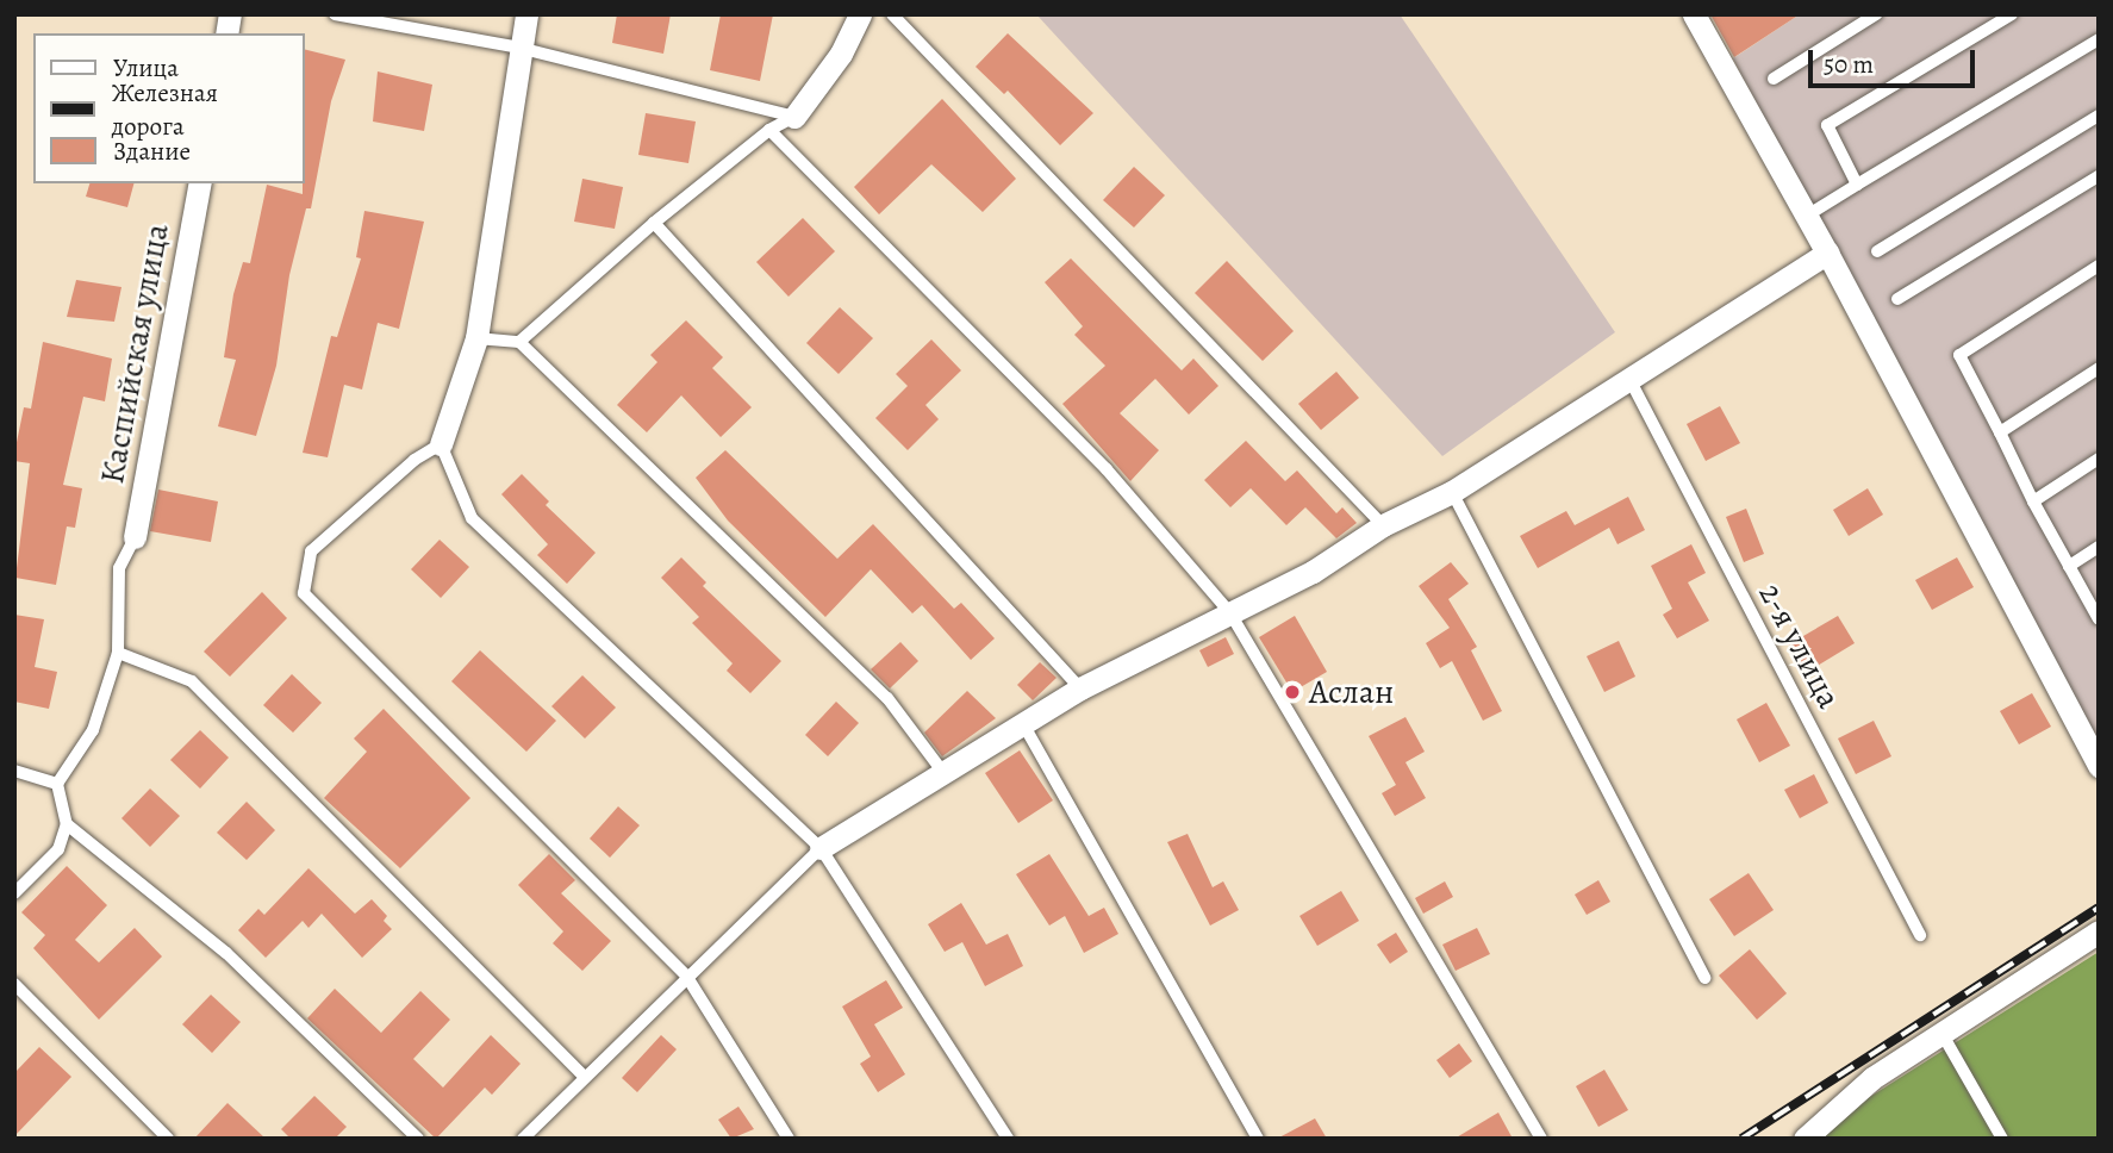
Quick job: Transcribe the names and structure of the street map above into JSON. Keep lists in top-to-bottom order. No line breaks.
{"streets":{"street":["Каспийская улица"],"lane":["2-я улица"]},"places":["Аслан"],"legend":["Улица","Железная дорога","Здание"],"scale_bar":"50 m"}
